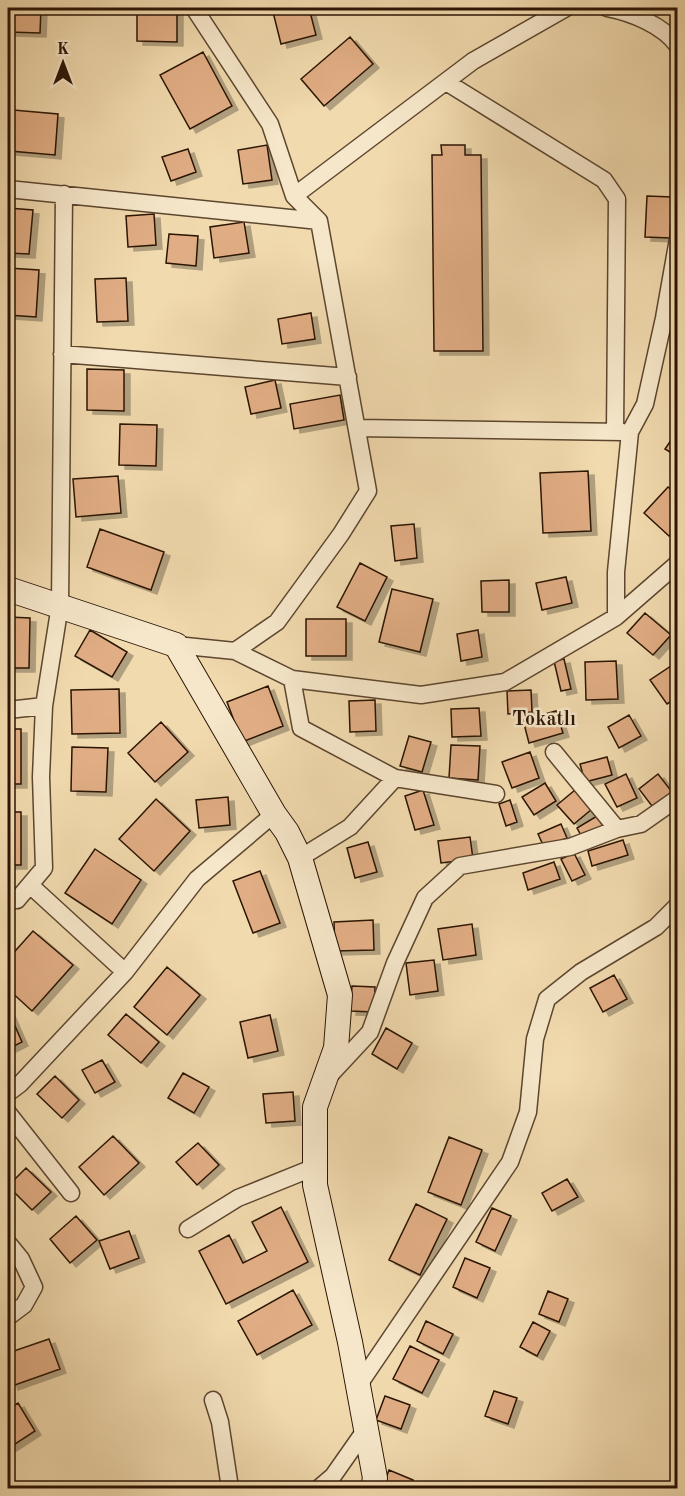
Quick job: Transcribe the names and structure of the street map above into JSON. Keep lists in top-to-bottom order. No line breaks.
{"districts":["Tokatlı"],"north":"top"}
